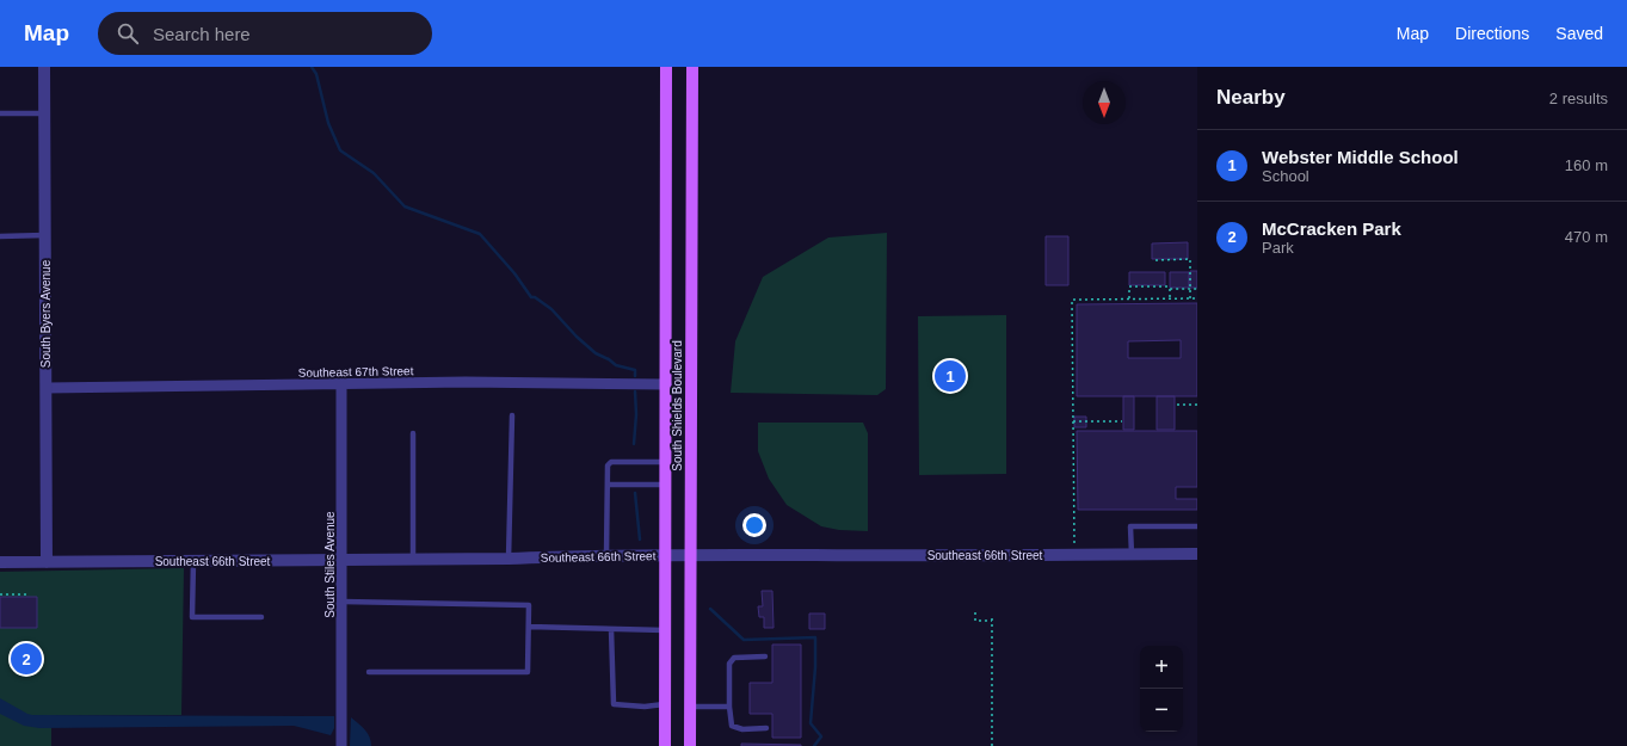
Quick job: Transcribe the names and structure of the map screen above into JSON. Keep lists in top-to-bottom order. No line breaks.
{"streets":{"main road":["South Shields Boulevard"],"street":["South Byers Avenue","Southeast 67th Street","Southeast 66th Street","South Stiles Avenue"]},"crossings":[["South Byers Avenue","Southeast 67th Street"],["South Byers Avenue","Southeast 66th Street"],["Southeast 67th Street","South Shields Boulevard"],["Southeast 67th Street","South Stiles Avenue"],["South Shields Boulevard","Southeast 66th Street"],["Southeast 66th Street","South Stiles Avenue"]],"north":"bottom","page":{"header":"Map","search":"Search here","nav":["Map","Directions","Saved"],"heading":["Nearby","2 results"],"list":[{"mark":"1","name":"Webster Middle School","note":"School","value":"160 m"},{"mark":"2","name":"McCracken Park","note":"Park","value":"470 m"}],"pins":["1","2"],"map_buttons":["+","−"]}}
